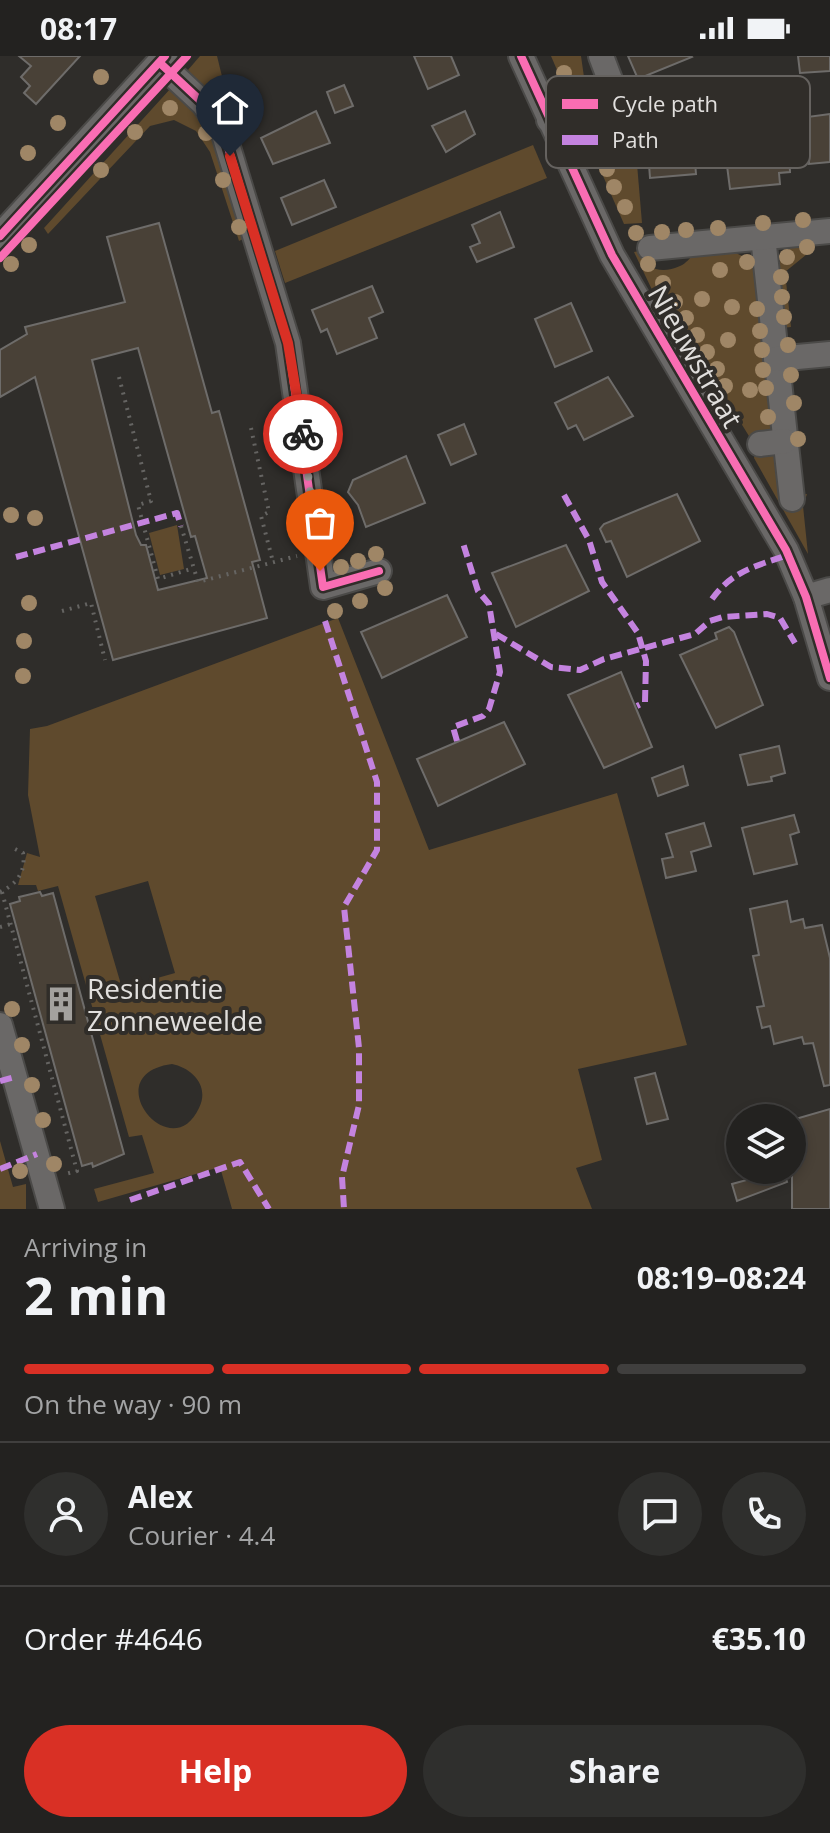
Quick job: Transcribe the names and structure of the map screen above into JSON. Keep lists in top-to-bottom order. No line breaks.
{"streets":{"street":["Nieuwstraat"]},"places":{"building":["Residentie Zonneweelde"]},"legend":["Cycle path","Path"],"page":{"status":"08:17","heading":["2 min","Arriving in","08:19–08:24"],"panel":["Alex","Courier · 4.4","Order #4646","€35.10"],"bar":"On the way · 90 m","buttons":["Help","Share"]}}
